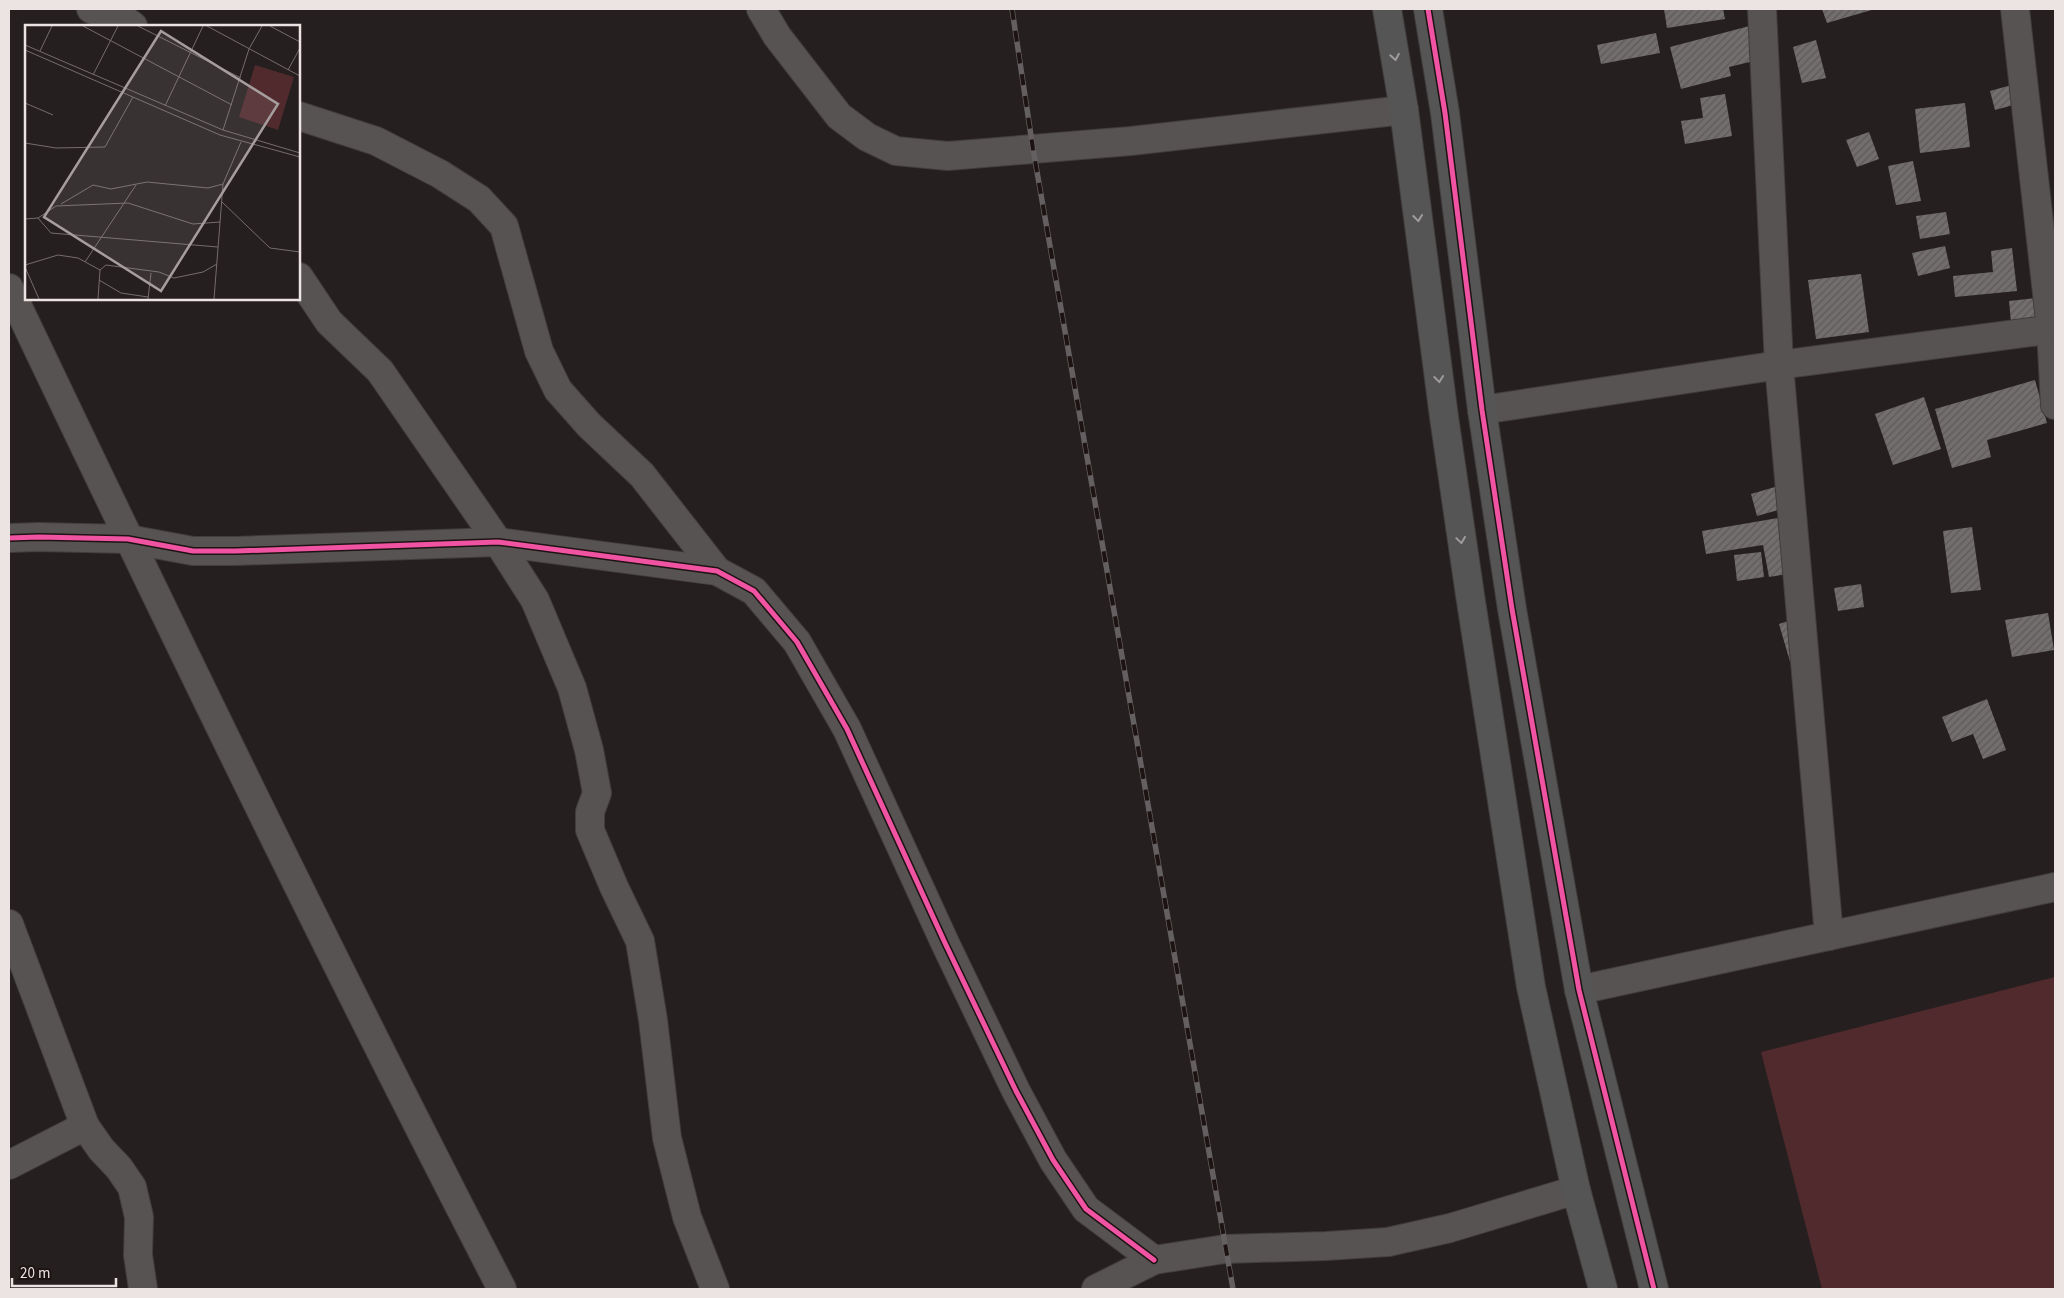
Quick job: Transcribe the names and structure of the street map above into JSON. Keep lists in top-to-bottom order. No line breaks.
{"scale_bar":"20 m"}
